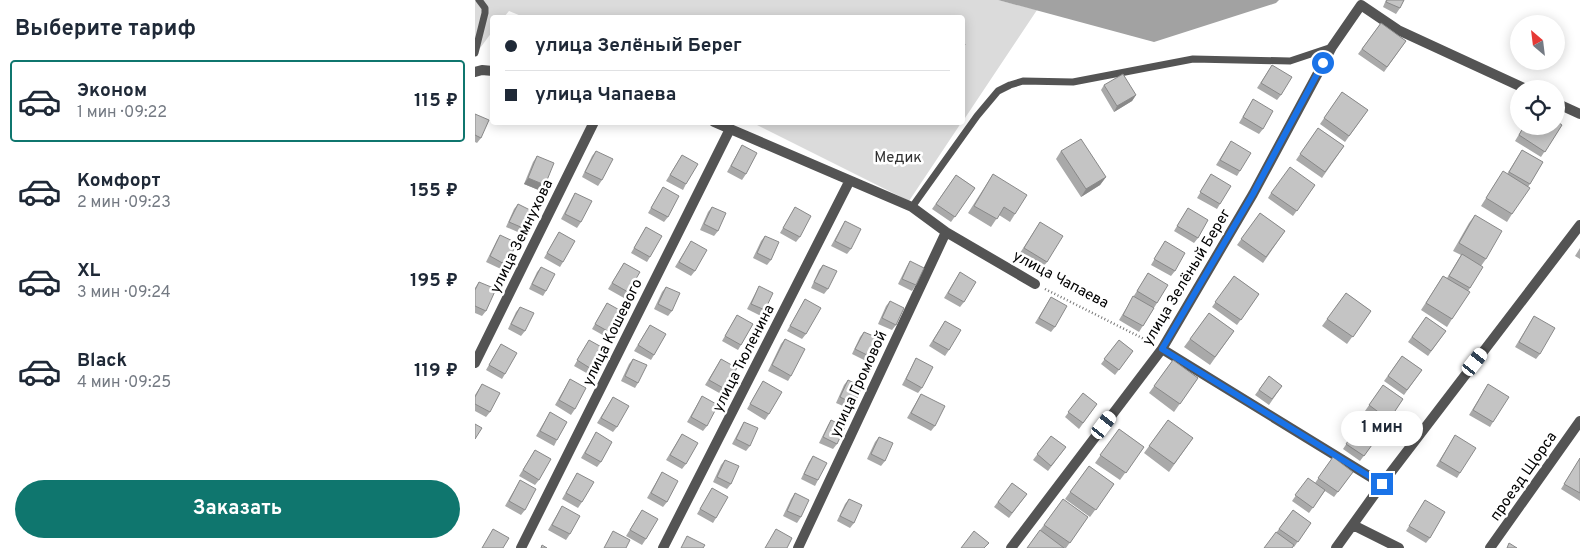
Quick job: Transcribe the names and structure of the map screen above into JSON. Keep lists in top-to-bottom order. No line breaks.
{"streets":{"street":["улица Земнухова","улица Зелёный Берег","улица Чапаева","улица Кошевого","улица Тюленина","улица Громовой","проезд Щорса"]},"crossings":[["улица Зелёный Берег","улица Чапаева"],["улица Чапаева","улица Кошевого"],["улица Чапаева","улица Тюленина"],["улица Чапаева","улица Громовой"]],"parks":["Медик"],"north":"top left","page":{"heading":"Выберите тариф","banner":["улица Зелёный Берег","улица Чапаева"],"list":[{"name":"Эконом","note":"1 мин · 09:22","value":"115 ₽"},{"name":"Комфорт","note":"2 мин · 09:23","value":"155 ₽"},{"name":"XL","note":"3 мин · 09:24","value":"195 ₽"},{"name":"Black","note":"4 мин · 09:25","value":"119 ₽"}],"bubble":"1 мин","buttons":"Заказать"}}
